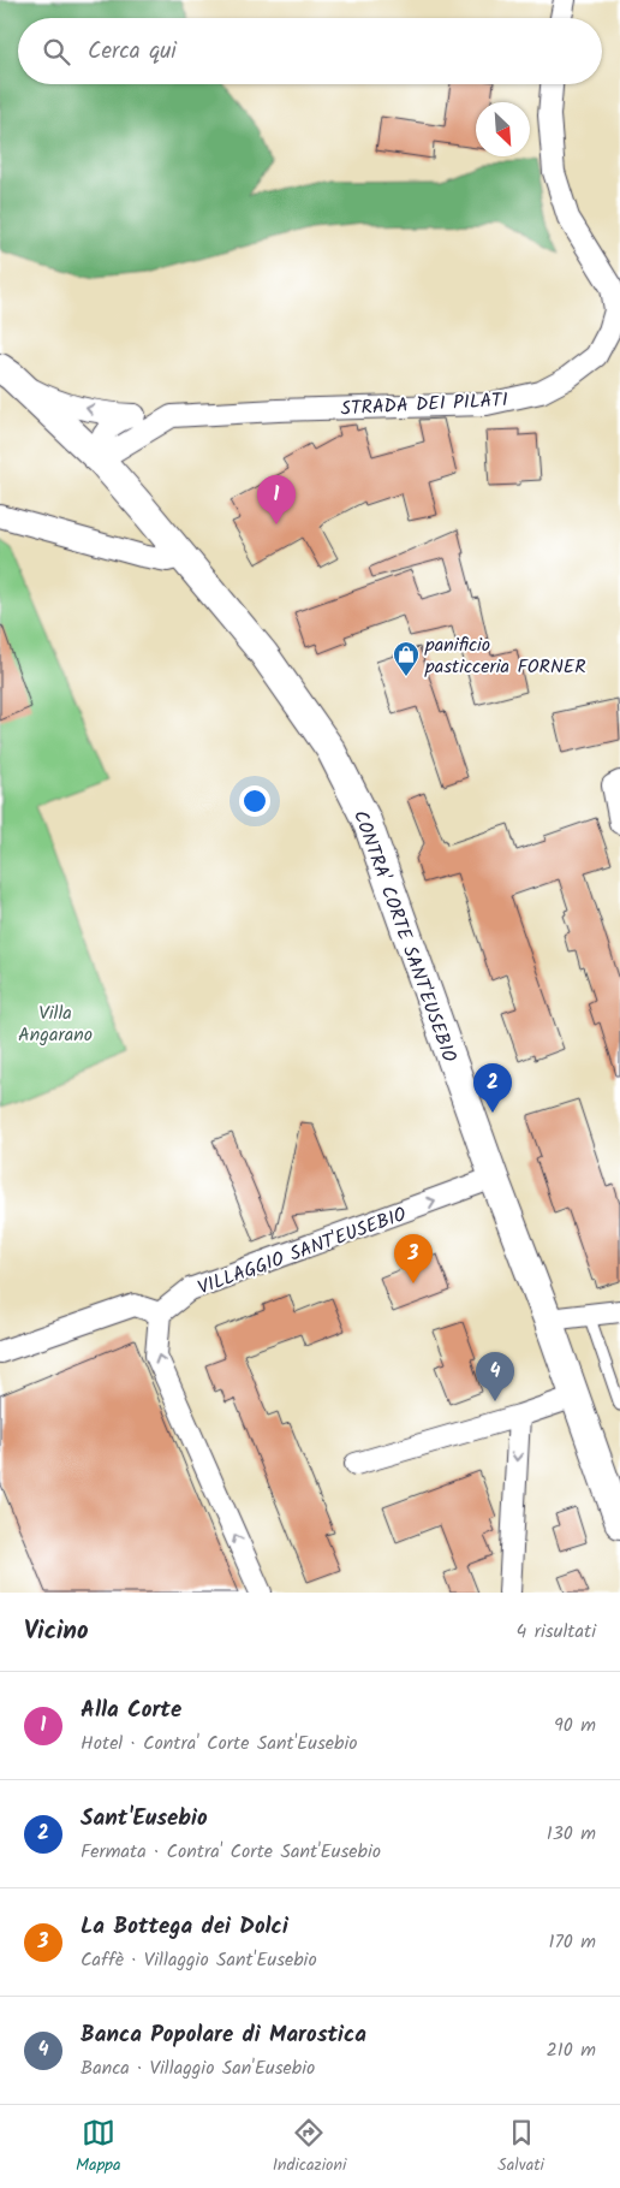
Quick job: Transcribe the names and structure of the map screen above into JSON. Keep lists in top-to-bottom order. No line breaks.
{"streets":{"street":["STRADA DEI PILATI","CONTRA' CORTE SANT'EUSEBIO","VILLAGGIO SANT'EUSEBIO"]},"crossings":[["STRADA DEI PILATI","CONTRA' CORTE SANT'EUSEBIO"],["CONTRA' CORTE SANT'EUSEBIO","VILLAGGIO SANT'EUSEBIO"]],"one_way":["VILLAGGIO SANT'EUSEBIO"],"parks":["Villa Angarano"],"places":{"shop":["panificio pasticceria FORNER"]},"north":"bottom right","page":{"search":"Cerca qui","pins":["1","2","3","4"],"heading":["Vicino","4 risultati"],"list":[{"mark":"1","name":"Alla Corte","note":"Hotel · Contra' Corte Sant'Eusebio","value":"90 m"},{"mark":"2","name":"Sant'Eusebio","note":"Fermata · Contra' Corte Sant'Eusebio","value":"130 m"},{"mark":"3","name":"La Bottega dei Dolci","note":"Caffè · Villaggio Sant'Eusebio","value":"170 m"},{"mark":"4","name":"Banca Popolare di Marostica","note":"Banca · Villaggio San'Eusebio","value":"210 m"}],"nav":["Mappa","Indicazioni","Salvati"]}}
